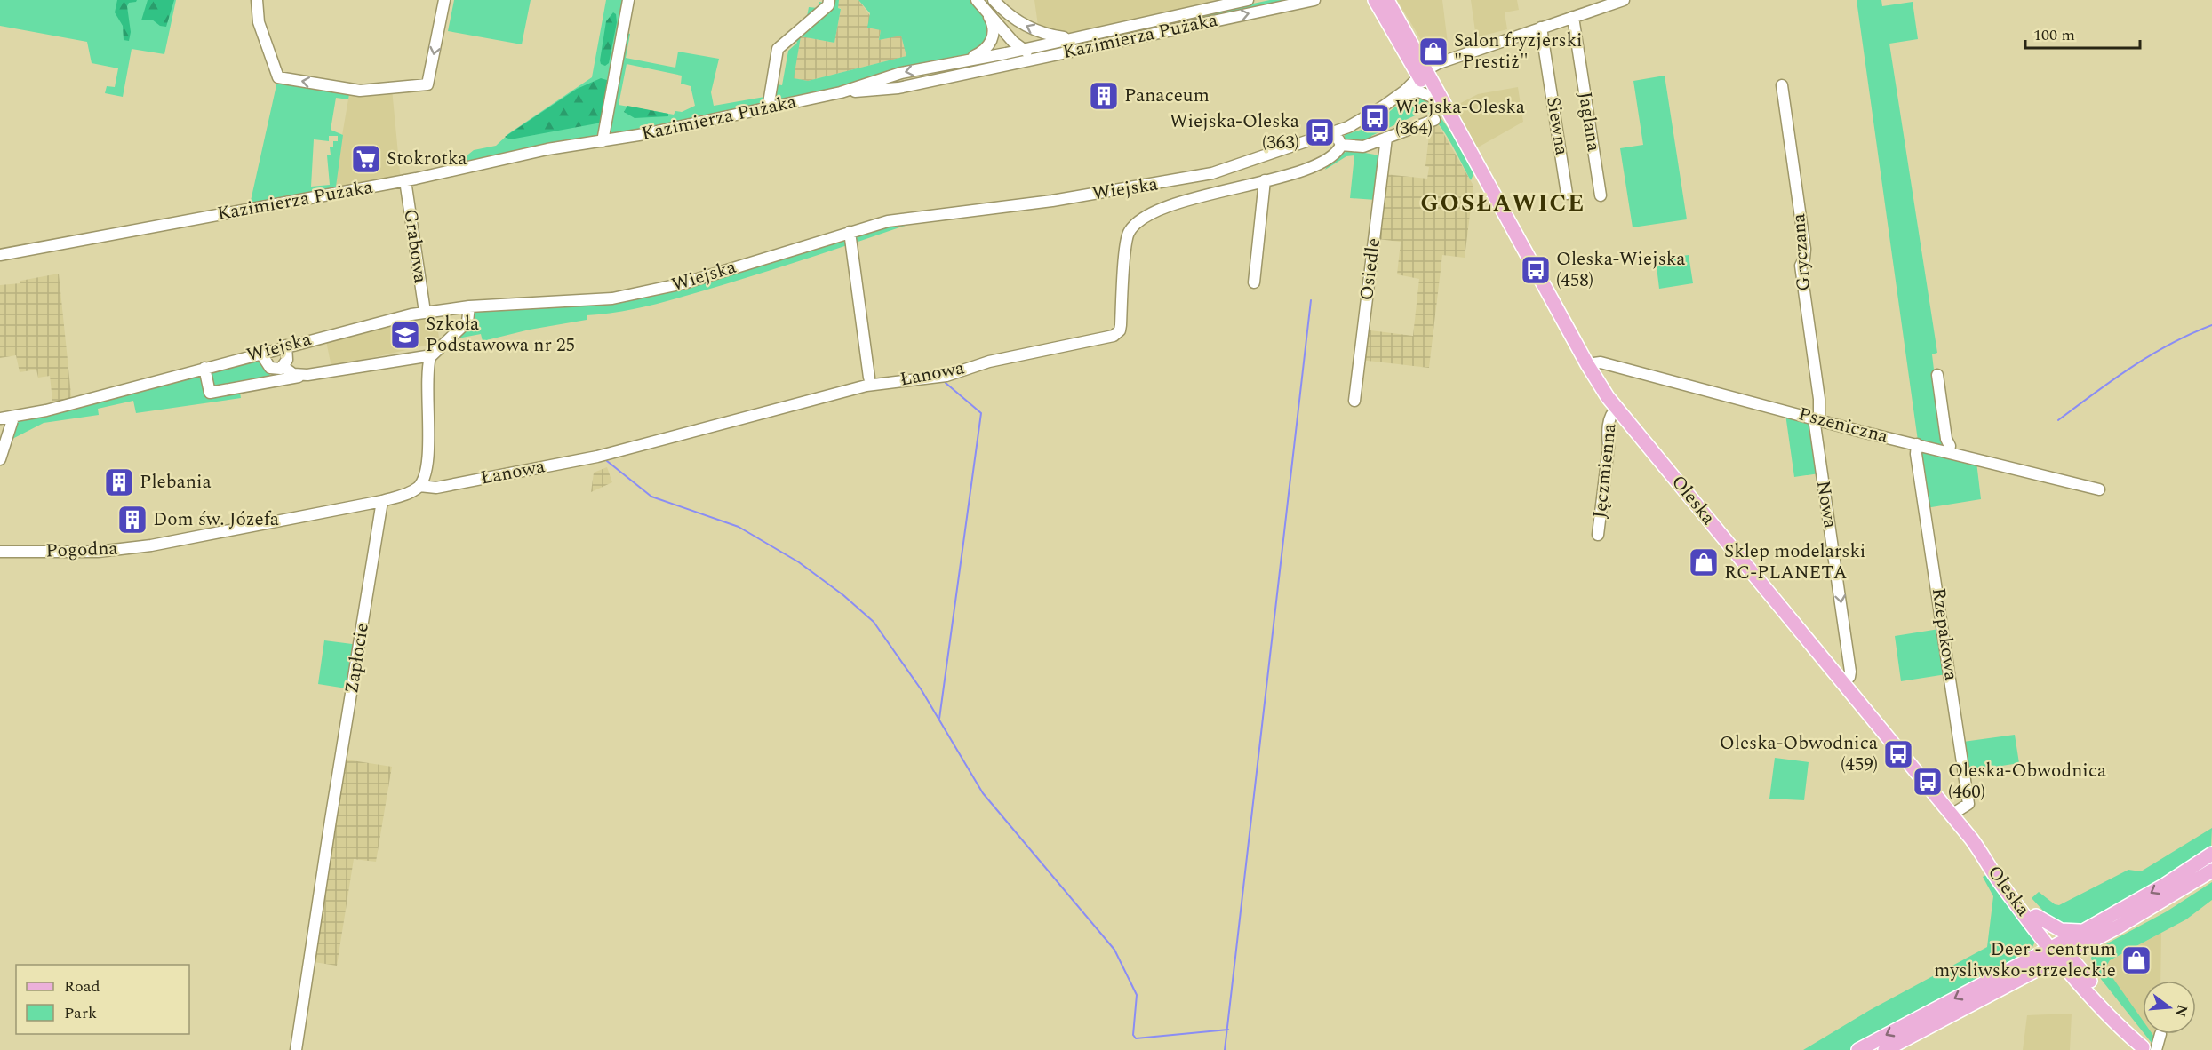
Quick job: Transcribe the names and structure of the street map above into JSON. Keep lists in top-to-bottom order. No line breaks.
{"streets":{"main road":["Oleska"],"street":["Kazimierza Pużaka","Jaglana","Siewna","Wiejska","Grabowa","Gryczana","Osiedle","Łanowa","Pszeniczna","Jęczmienna","Nowa","Pogodna","Rzepakowa","Zapłocie"]},"crossings":[["Kazimierza Pużaka","Grabowa"],["Jaglana","Wiejska"],["Siewna","Wiejska"],["Wiejska","Grabowa"],["Wiejska","Oleska"],["Gryczana","Pszeniczna"],["Gryczana","Nowa"],["Pszeniczna","Oleska"],["Pszeniczna","Nowa"],["Pszeniczna","Rzepakowa"],["Jęczmienna","Oleska"],["Oleska","Nowa"],["Oleska","Rzepakowa"],["Pogodna","Zapłocie"]],"one_way":["Nowa"],"districts":["GOSŁAWICE"],"places":{"shop":["Salon fryzjerski \"Prestiż\"","Sklep modelarski RC-PLANETA","Deer - centrum mysliwsko-strzeleckie"],"building":["Panaceum","Plebania","Dom św. Józefa"],"bus stop":["Wiejska-Oleska (364)","Wiejska-Oleska (363)","Oleska-Wiejska (458)","Oleska-Obwodnica (459)","Oleska-Obwodnica (460)"],"supermarket":["Stokrotka"],"school or university":["Szkoła Podstawowa nr 25"]},"legend":["Road","Park"],"scale_bar":"100 m","north":"right"}
